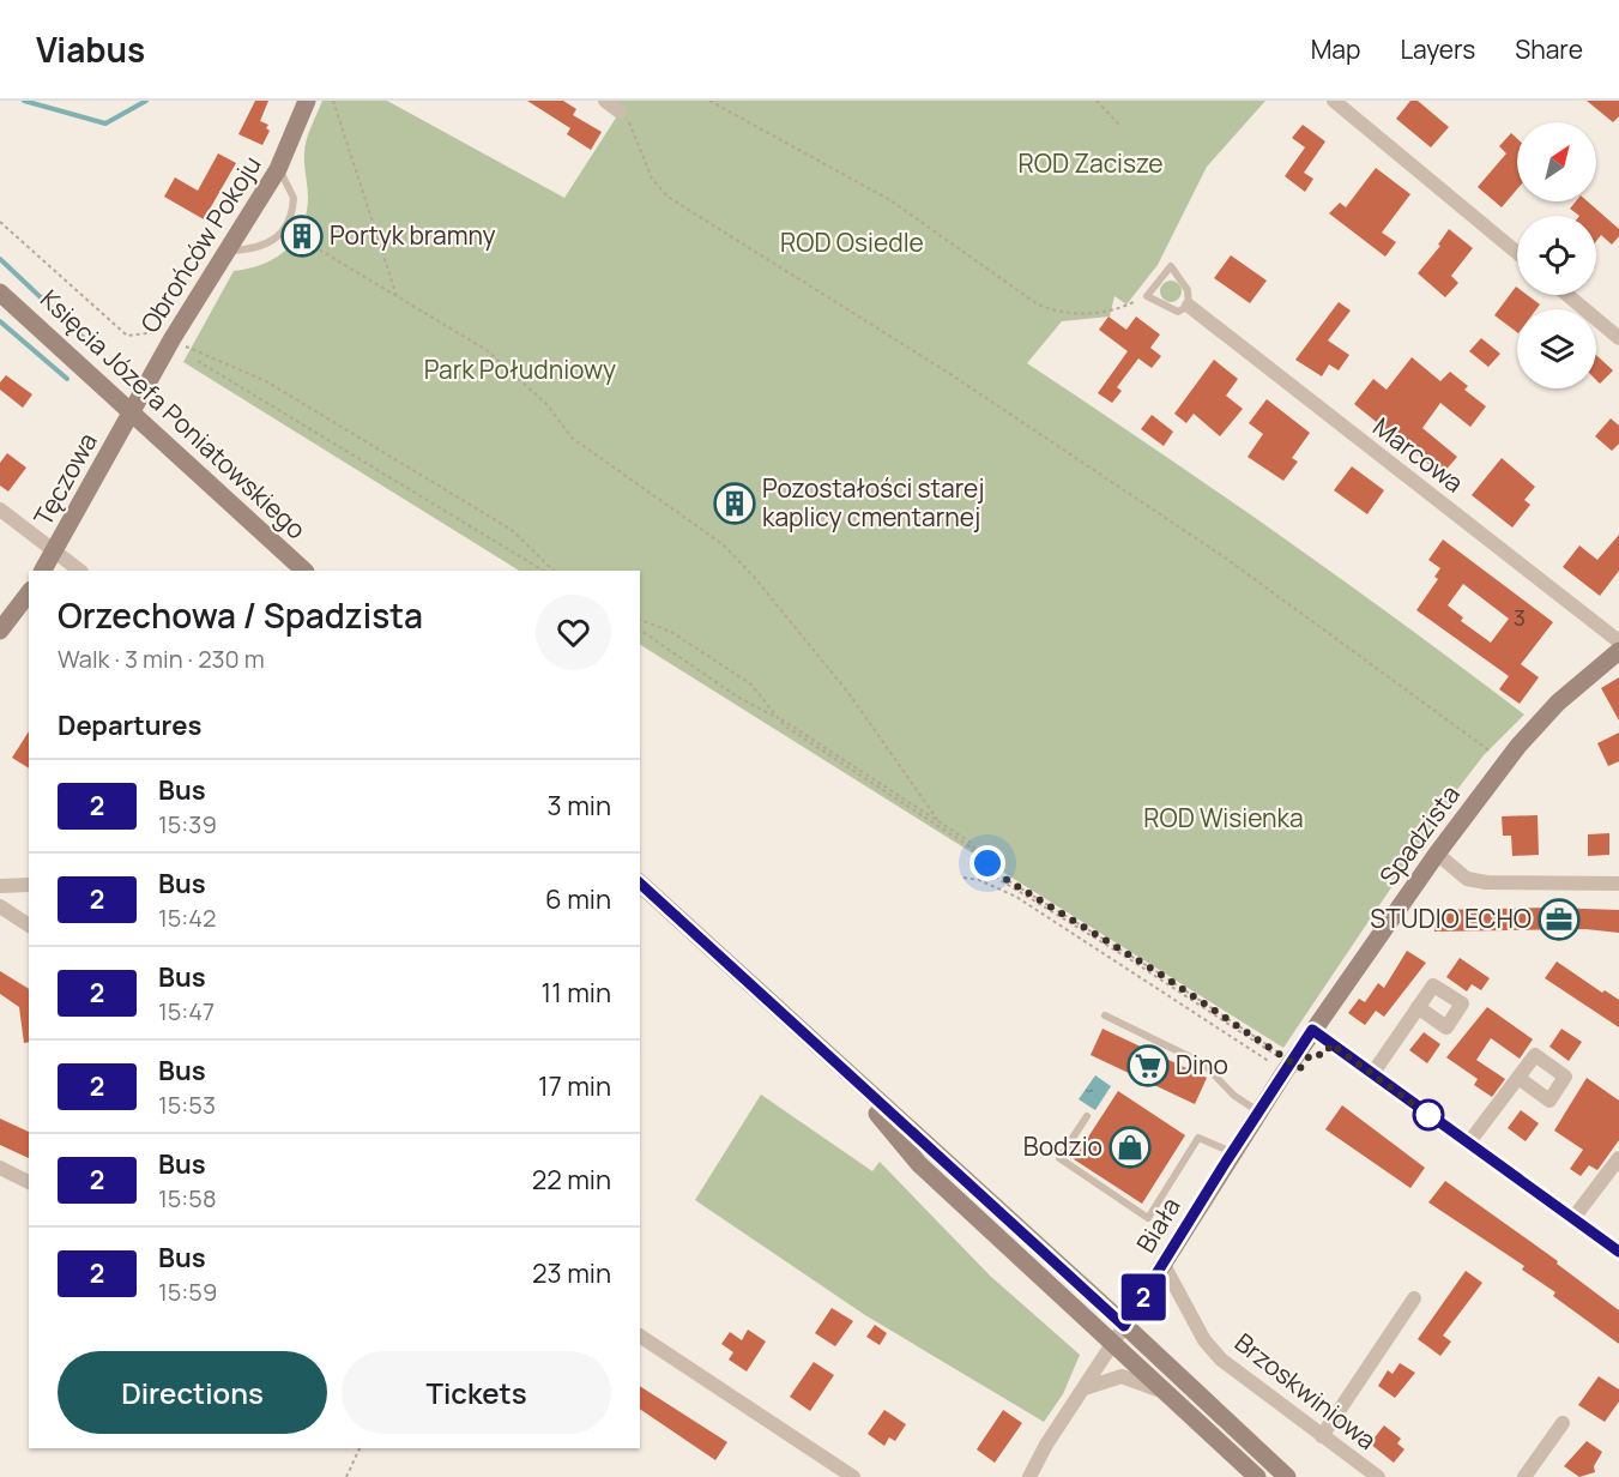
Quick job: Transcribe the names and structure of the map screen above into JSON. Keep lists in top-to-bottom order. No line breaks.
{"streets":{"main road":["Obrońców Pokoju","Księcia Józefa Poniatowskiego","Tęczowa","Spadzista","Biała"],"street":["Marcowa","Brzoskwiniowa"]},"crossings":[["Obrońców Pokoju","Księcia Józefa Poniatowskiego"],["Obrońców Pokoju","Tęczowa"],["Księcia Józefa Poniatowskiego","Tęczowa"],["Spadzista","Biała"],["Biała","Brzoskwiniowa"]],"parks":["ROD Zacisze","ROD Osiedle","Park Południowy","ROD Wisienka"],"places":{"building":["Portyk bramny","Pozostałości starej kaplicy cmentarnej"],"office":["STUDIO ECHO"],"supermarket":["Dino"],"shop":["Bodzio"]},"lines":["bus line 2"],"house_numbers":["3"],"north":"top right","page":{"header":"Viabus","nav":["Map","Layers","Share"],"on_map":"2","heading":[["Orzechowa / Spadzista","Walk · 3 min · 230 m"],"Departures"],"list":[{"mark":"2","name":"Bus","note":"15:39","value":"3 min"},{"mark":"2","name":"Bus","note":"15:42","value":"6 min"},{"mark":"2","name":"Bus","note":"15:47","value":"11 min"},{"mark":"2","name":"Bus","note":"15:53","value":"17 min"},{"mark":"2","name":"Bus","note":"15:58","value":"22 min"},{"mark":"2","name":"Bus","note":"15:59","value":"23 min"}],"buttons":["Directions","Tickets"]}}
